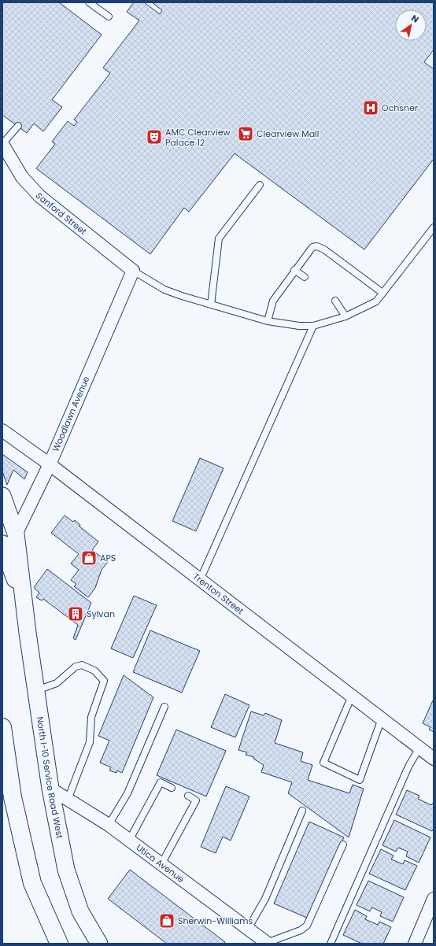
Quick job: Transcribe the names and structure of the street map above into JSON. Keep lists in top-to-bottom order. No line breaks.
{"streets":{"street":["Sanford Street","Woodlawn Avenue","Trenton Street","North I-10 Service Road West","Utica Avenue"]},"crossings":[["Sanford Street","Woodlawn Avenue"],["Woodlawn Avenue","Trenton Street"],["Woodlawn Avenue","North I-10 Service Road West"],["North I-10 Service Road West","Utica Avenue"]],"places":{"hospital":["Ochsner"],"supermarket":["Clearview Mall"],"theatre":["AMC Clearview Palace 12"],"shop":["APS","Sherwin-Williams"],"building":["Sylvan"]},"north":"top right"}
